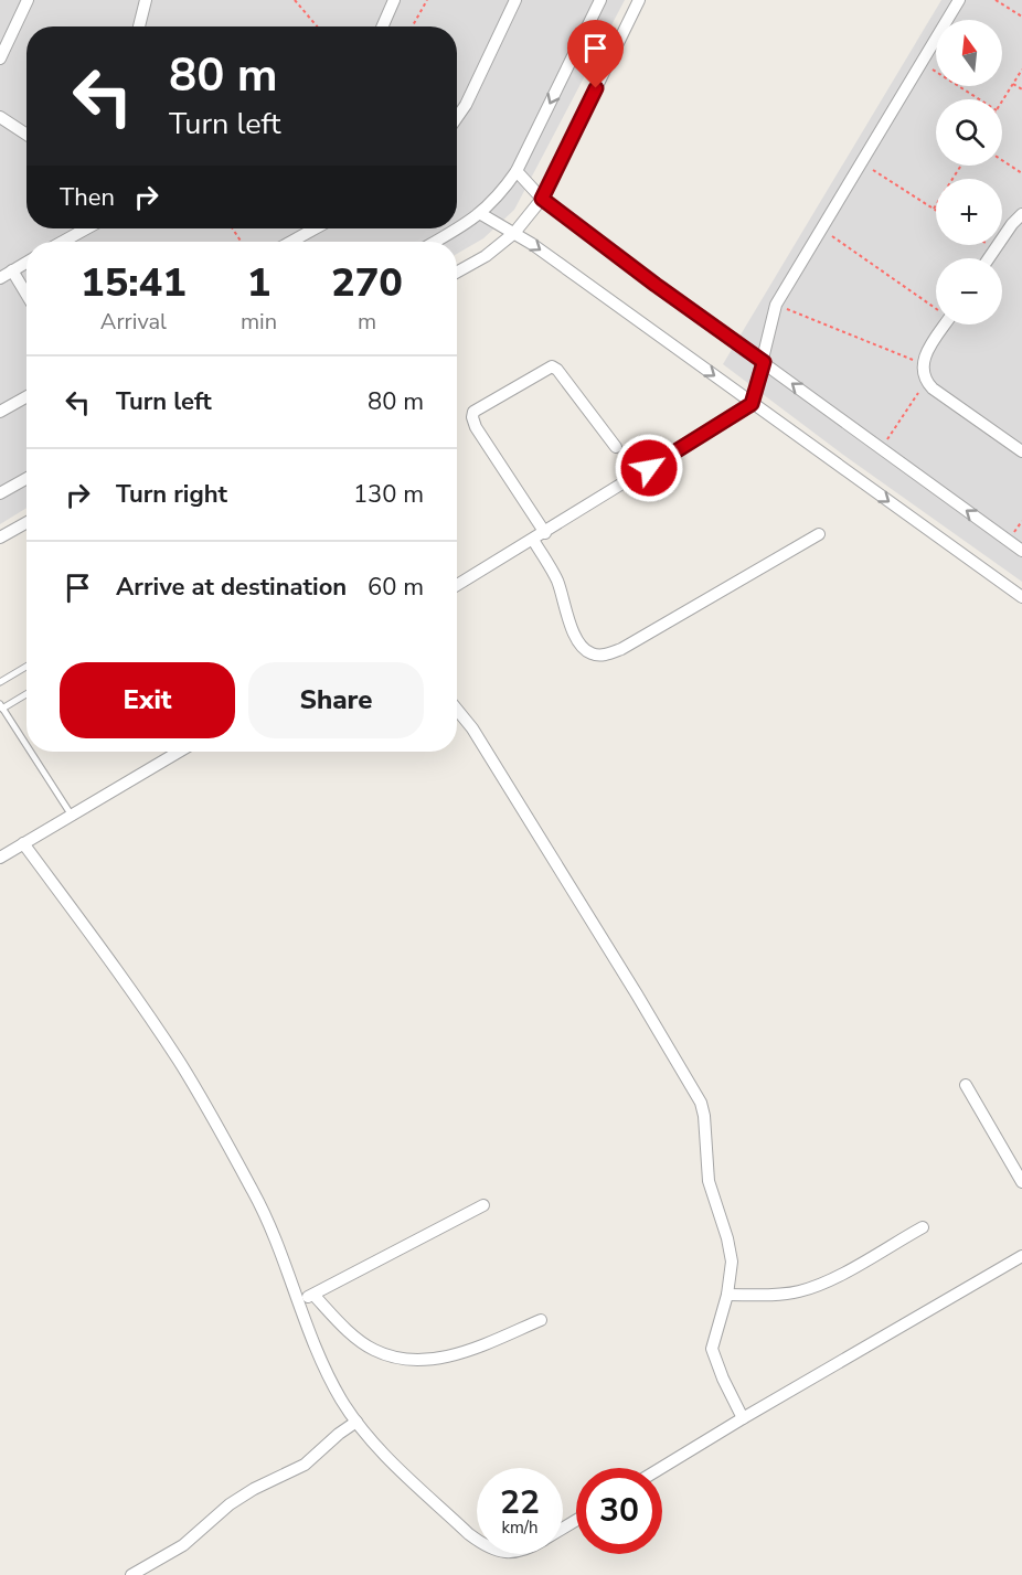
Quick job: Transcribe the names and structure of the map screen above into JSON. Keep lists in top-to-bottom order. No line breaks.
{"north":"top","page":{"map_buttons":["+","−"],"turn":["80 m","Turn left"],"then":"Then","eta":["15:41","Arrival","1","min","270","m"],"list":[{"name":"Turn left","value":"80 m"},{"name":"Turn right","value":"130 m"},{"name":"Arrive at destination","value":"60 m"}],"buttons":["Exit","Share"],"speed":"22 km/h","limit":"30"}}
